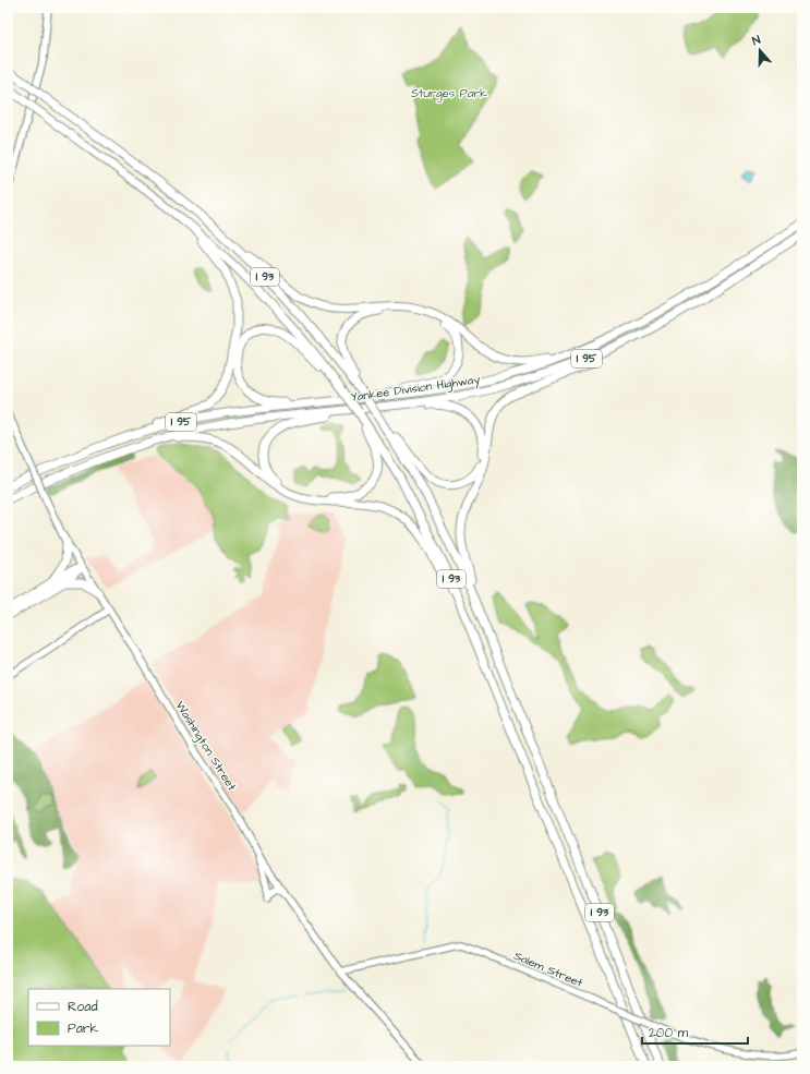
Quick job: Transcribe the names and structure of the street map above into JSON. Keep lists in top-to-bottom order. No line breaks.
{"streets":{"highway":["I 93","I 95","Yankee Division Highway"],"main road":["Washington Street","Salem Street"]},"crossings":[["Washington Street","Salem Street"]],"parks":["Sturges Park"],"legend":["Road","Park"],"scale_bar":"200 m","north":"top"}
